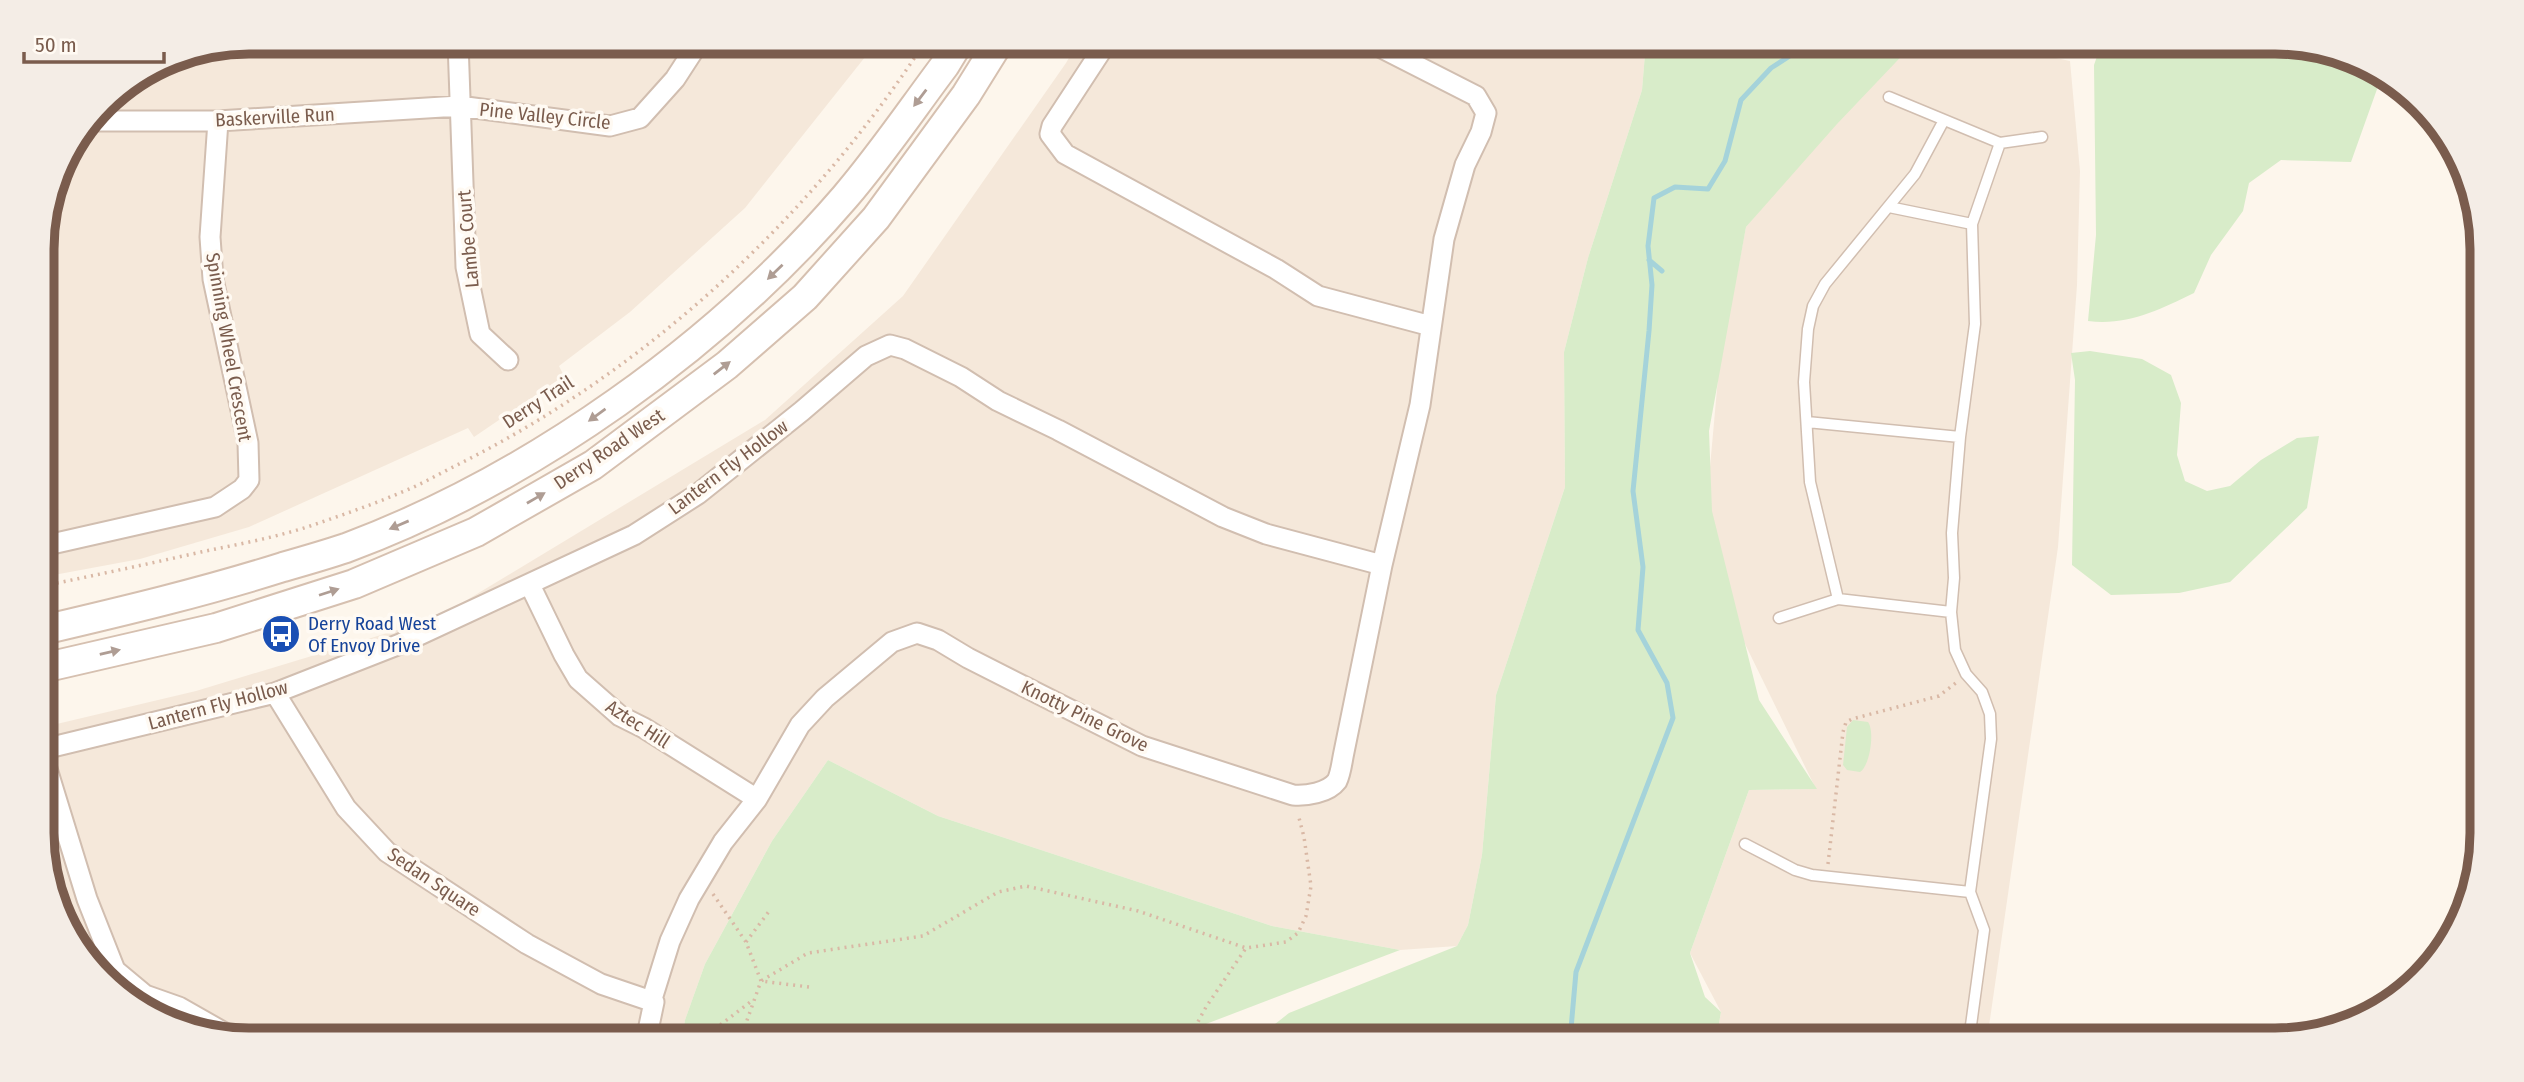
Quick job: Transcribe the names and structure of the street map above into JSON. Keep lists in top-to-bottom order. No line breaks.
{"streets":{"main road":["Derry Road West"],"street":["Pine Valley Circle","Baskerville Run","Lambe Court","Spinning Wheel Crescent","Lantern Fly Hollow","Knotty Pine Grove","Aztec Hill","Sedan Square"],"path":["Derry Trail"]},"crossings":[["Pine Valley Circle","Baskerville Run"],["Pine Valley Circle","Lambe Court"],["Baskerville Run","Lambe Court"],["Baskerville Run","Spinning Wheel Crescent"],["Lantern Fly Hollow","Knotty Pine Grove"],["Lantern Fly Hollow","Aztec Hill"],["Lantern Fly Hollow","Sedan Square"],["Knotty Pine Grove","Aztec Hill"],["Knotty Pine Grove","Sedan Square"]],"places":{"bus stop":["Derry Road West Of Envoy Drive"]},"scale_bar":"50 m"}
